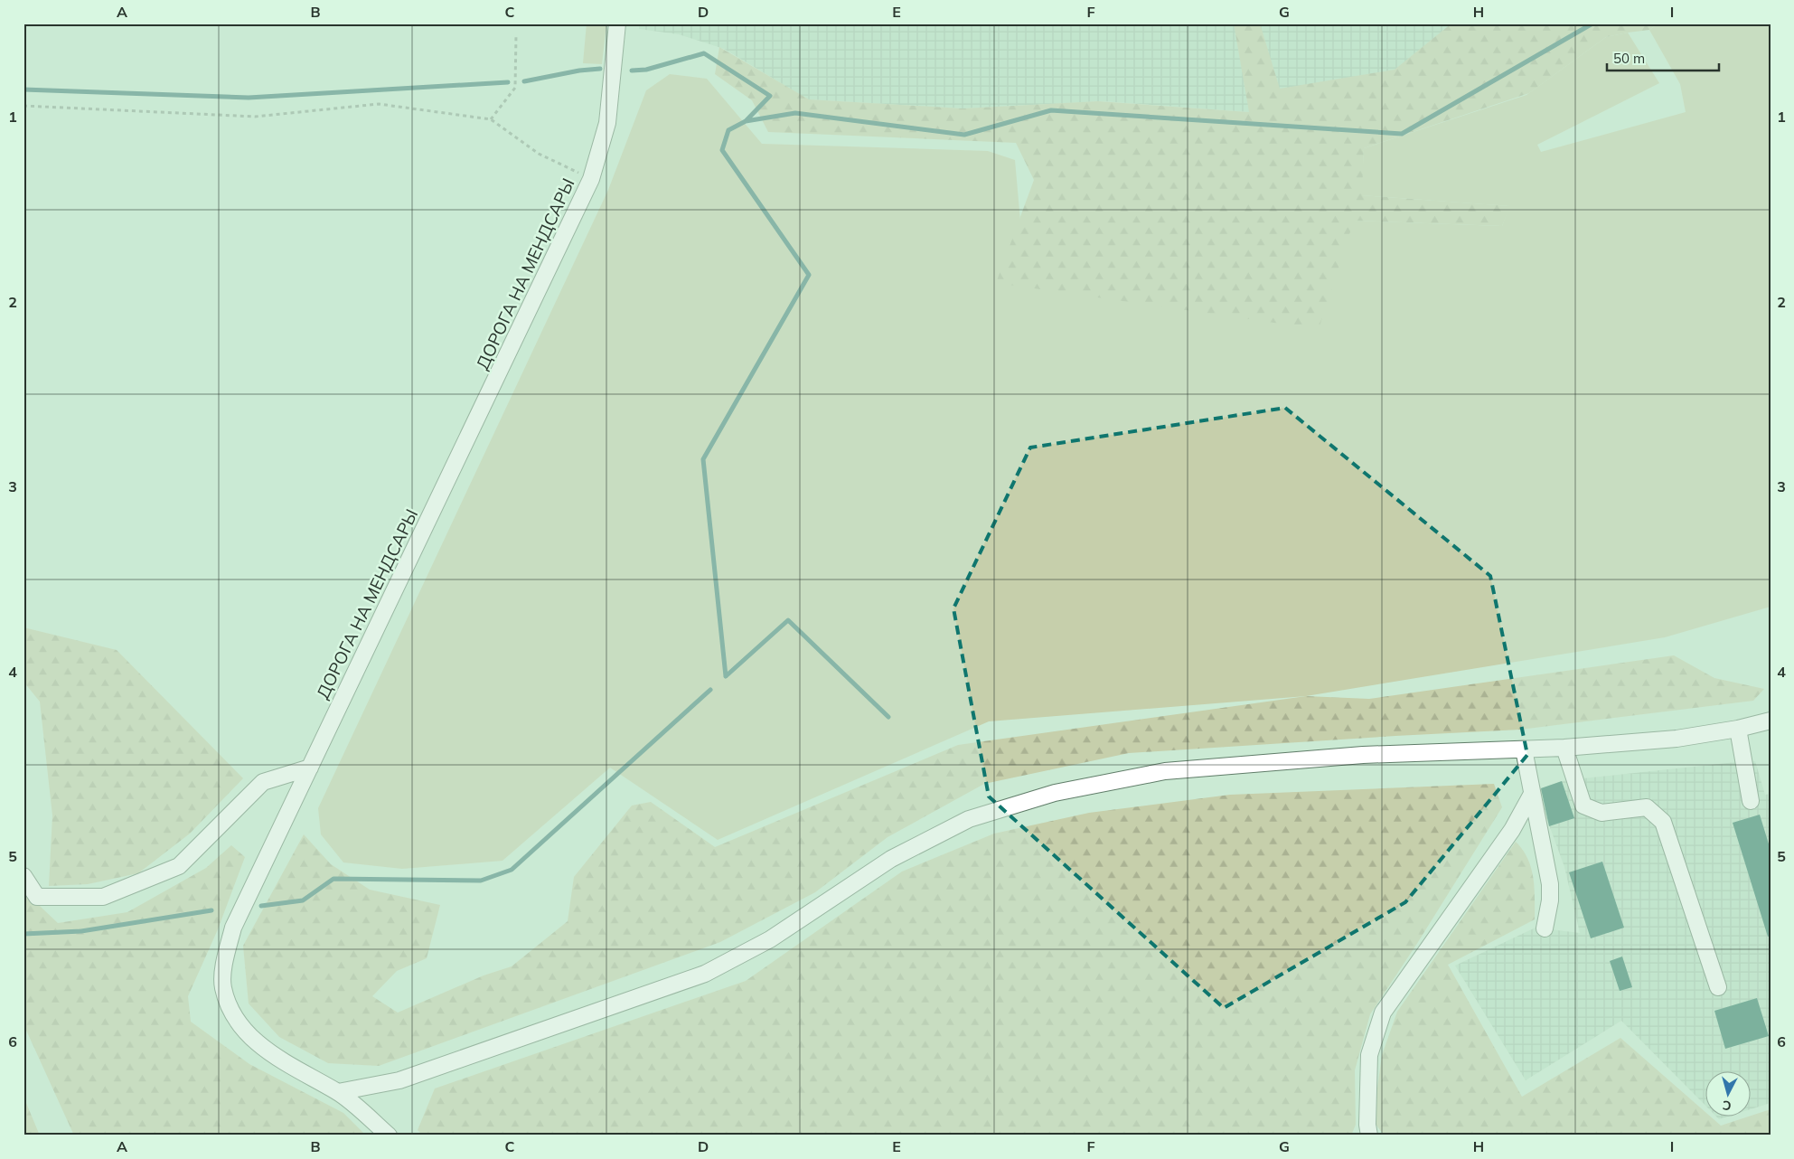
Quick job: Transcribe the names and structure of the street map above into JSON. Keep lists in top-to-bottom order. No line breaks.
{"streets":{"street":["ДОРОГА НА МЕНДСАРЫ"]},"scale_bar":"50 m","north":"bottom","grid":{"columns":["A","B","C","D","E","F","G","H","I"],"rows":["1","2","3","4","5","6"]}}
